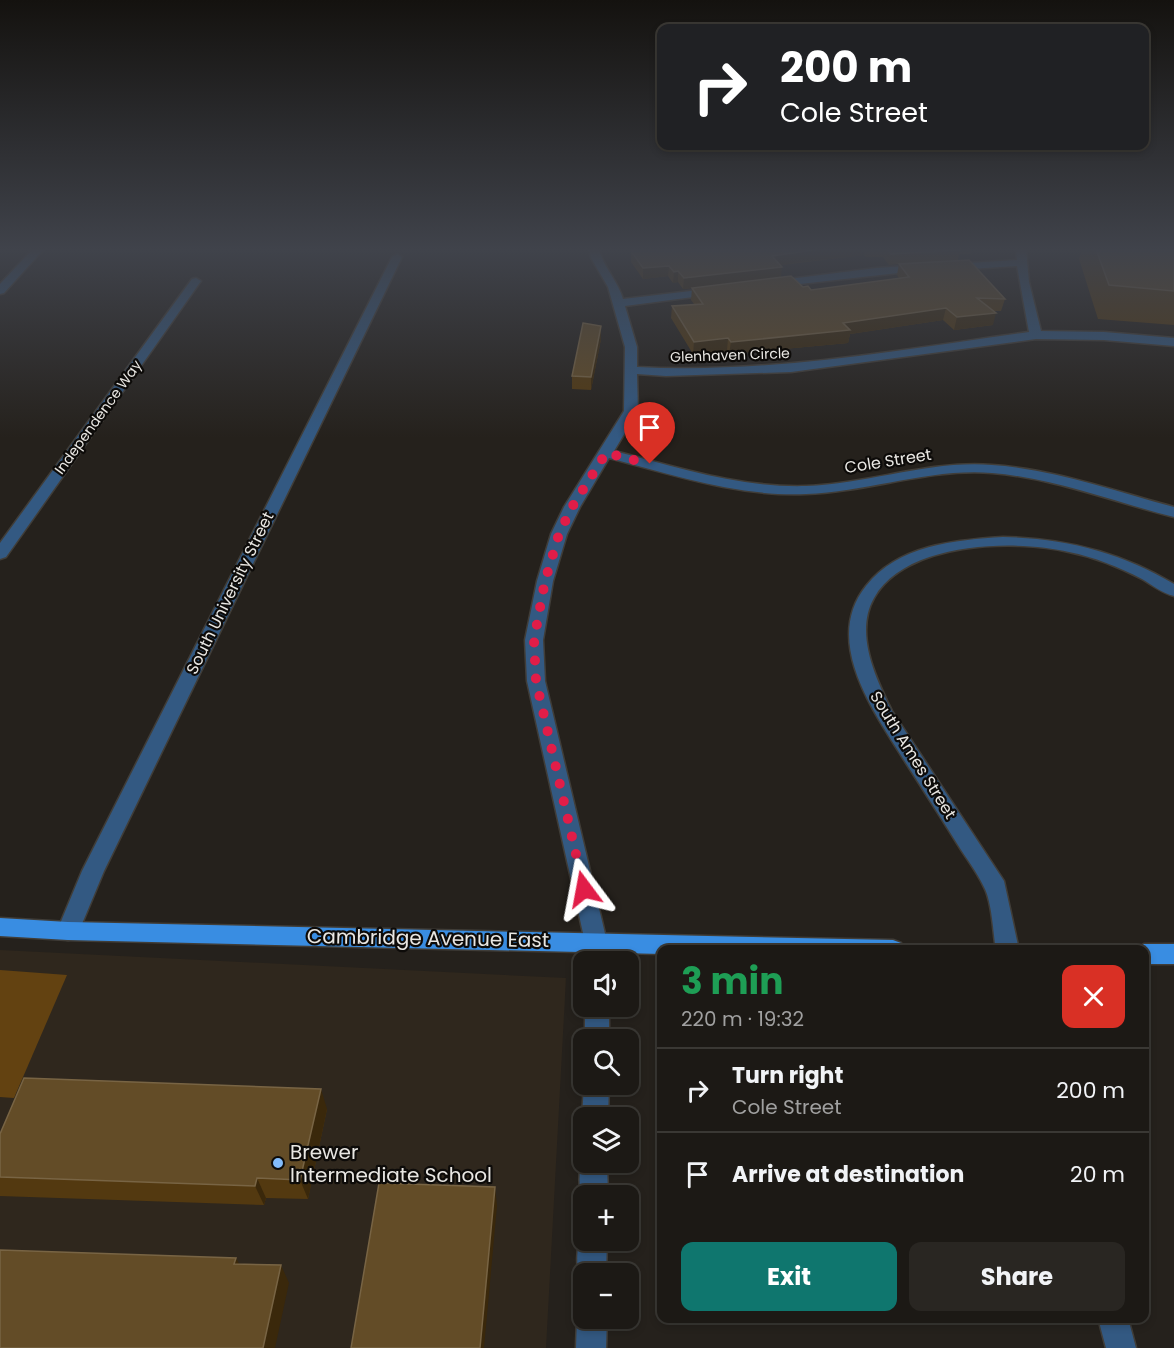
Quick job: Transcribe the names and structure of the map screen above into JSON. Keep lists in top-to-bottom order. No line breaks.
{"streets":{"main road":["Cambridge Avenue East"],"street":["Glenhaven Circle","Independence Way","Cole Street","South University Street","South Ames Street"]},"crossings":[["South University Street","Cambridge Avenue East"]],"places":["Brewer Intermediate School"],"page":{"turn":["200 m","Cole Street"],"heading":["3 min","220 m · 19:32"],"map_buttons":["+","−"],"list":[{"name":"Turn right","note":"Cole Street","value":"200 m"},{"name":"Arrive at destination","value":"20 m"}],"buttons":["Exit","Share"]}}
